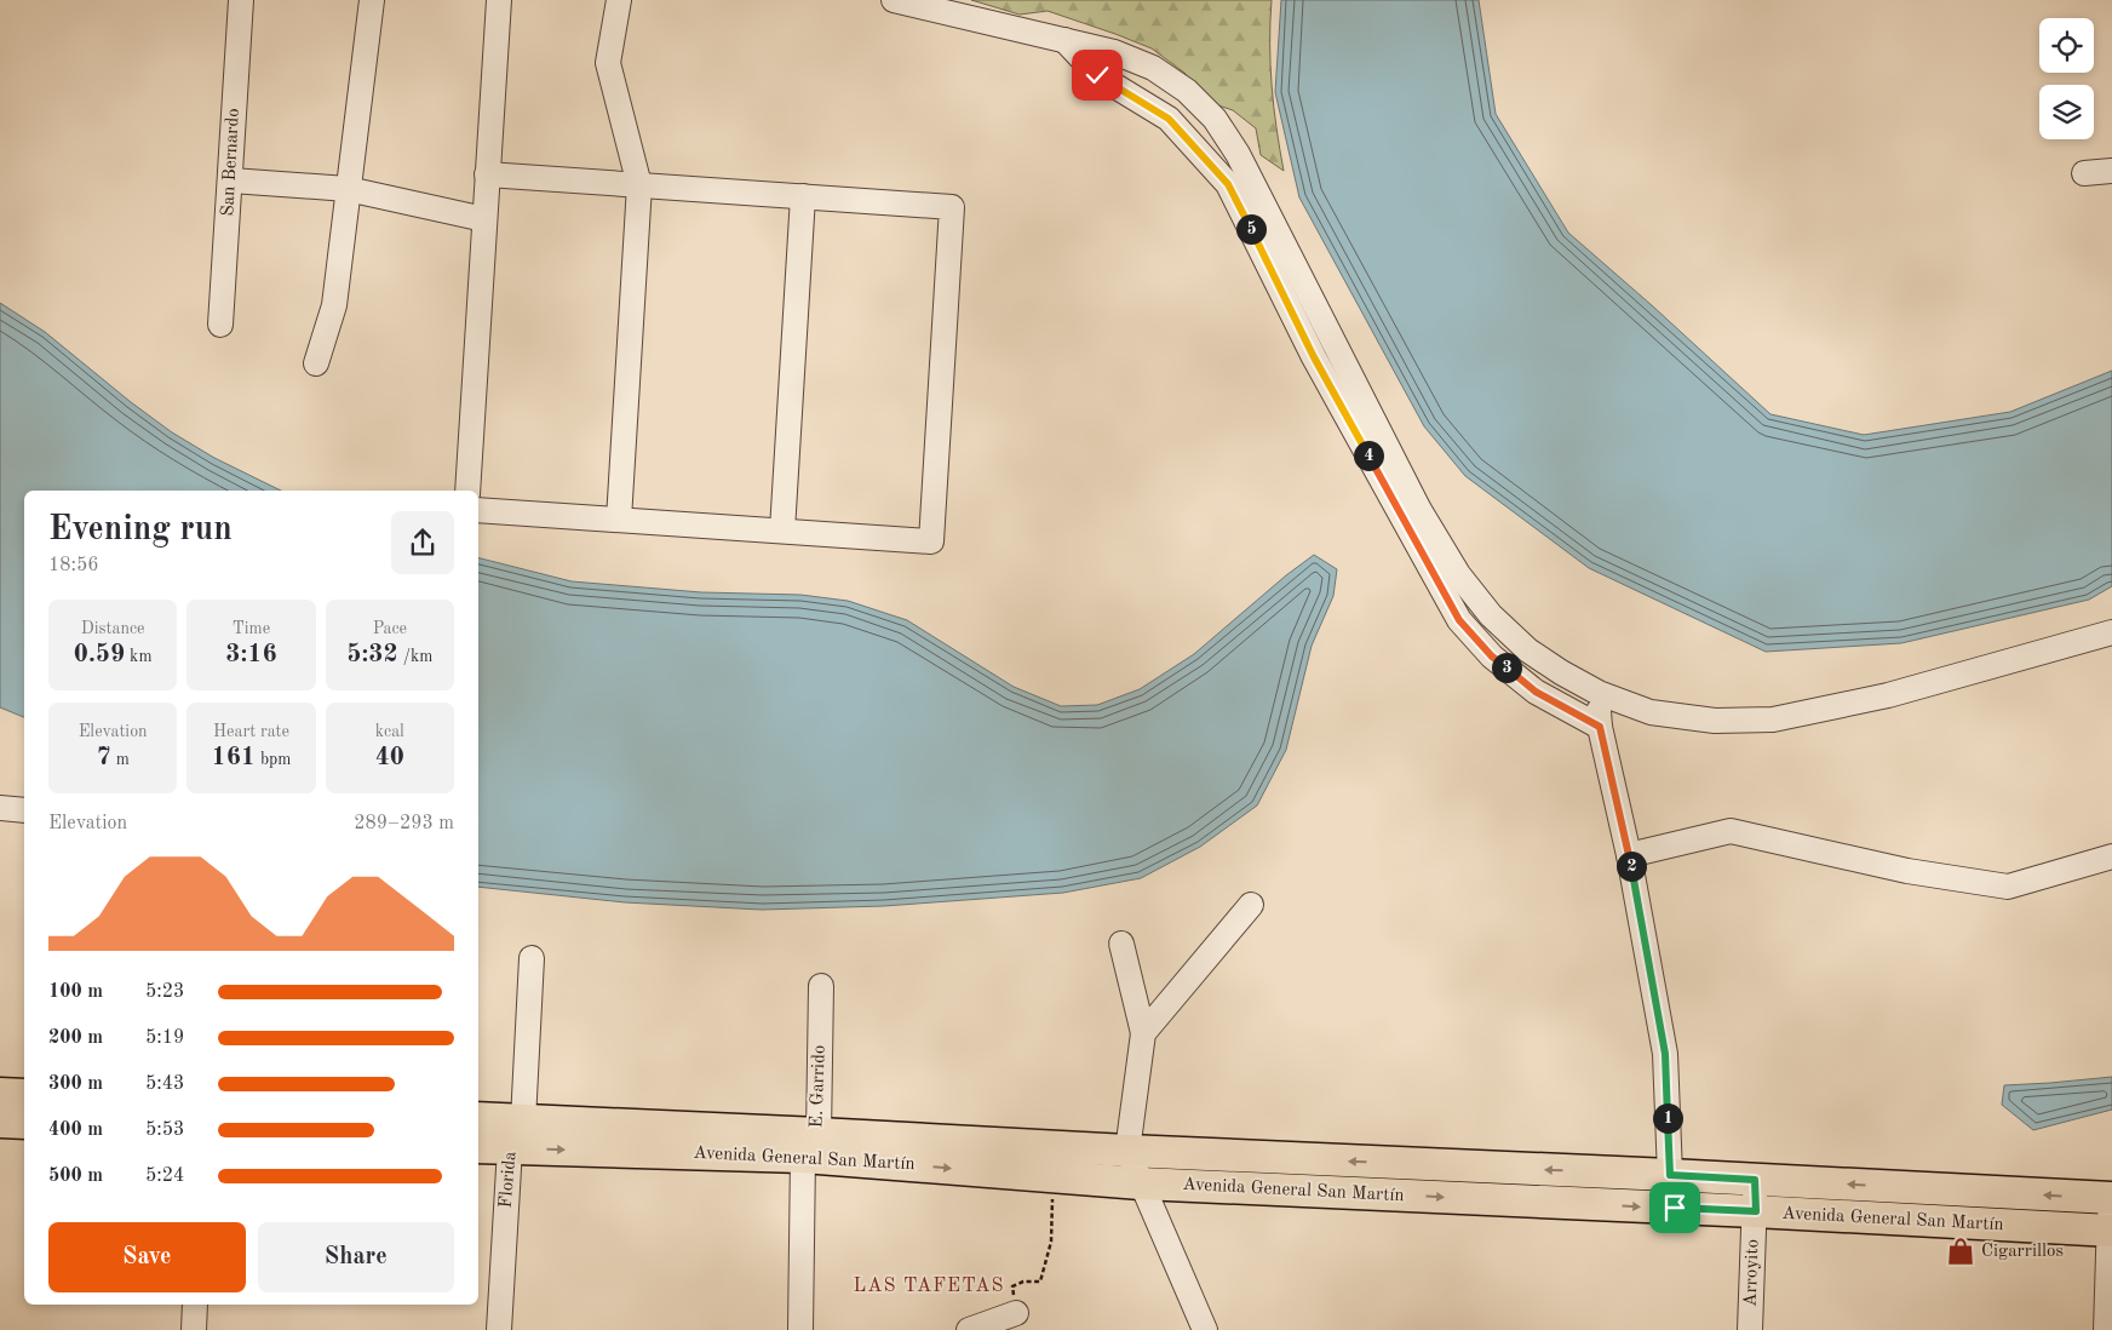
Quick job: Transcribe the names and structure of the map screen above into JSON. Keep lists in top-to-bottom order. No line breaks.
{"streets":{"main road":["Avenida General San Martín"],"street":["San Bernardo","E. Garrido","Florida","Arroyito"]},"crossings":[["E. Garrido","Avenida General San Martín"],["Avenida General San Martín","Florida"],["Avenida General San Martín","Arroyito"]],"districts":["LAS TAFETAS"],"places":{"shop":["Cigarrillos"]},"page":{"pins":["5","4","3","2","1"],"heading":["Evening run","18:56"],"stats":[["Distance","0.59 km"],["Time","3:16"],["Pace","5:32 /km"],["Elevation","7 m"],["Heart rate","161 bpm"],["kcal","40"]],"chart":["Elevation","289–293 m"],"list":[{"name":"100 m","note":"5:23"},{"name":"200 m","note":"5:19"},{"name":"300 m","note":"5:43"},{"name":"400 m","note":"5:53"},{"name":"500 m","note":"5:24"}],"buttons":["Save","Share"]}}
